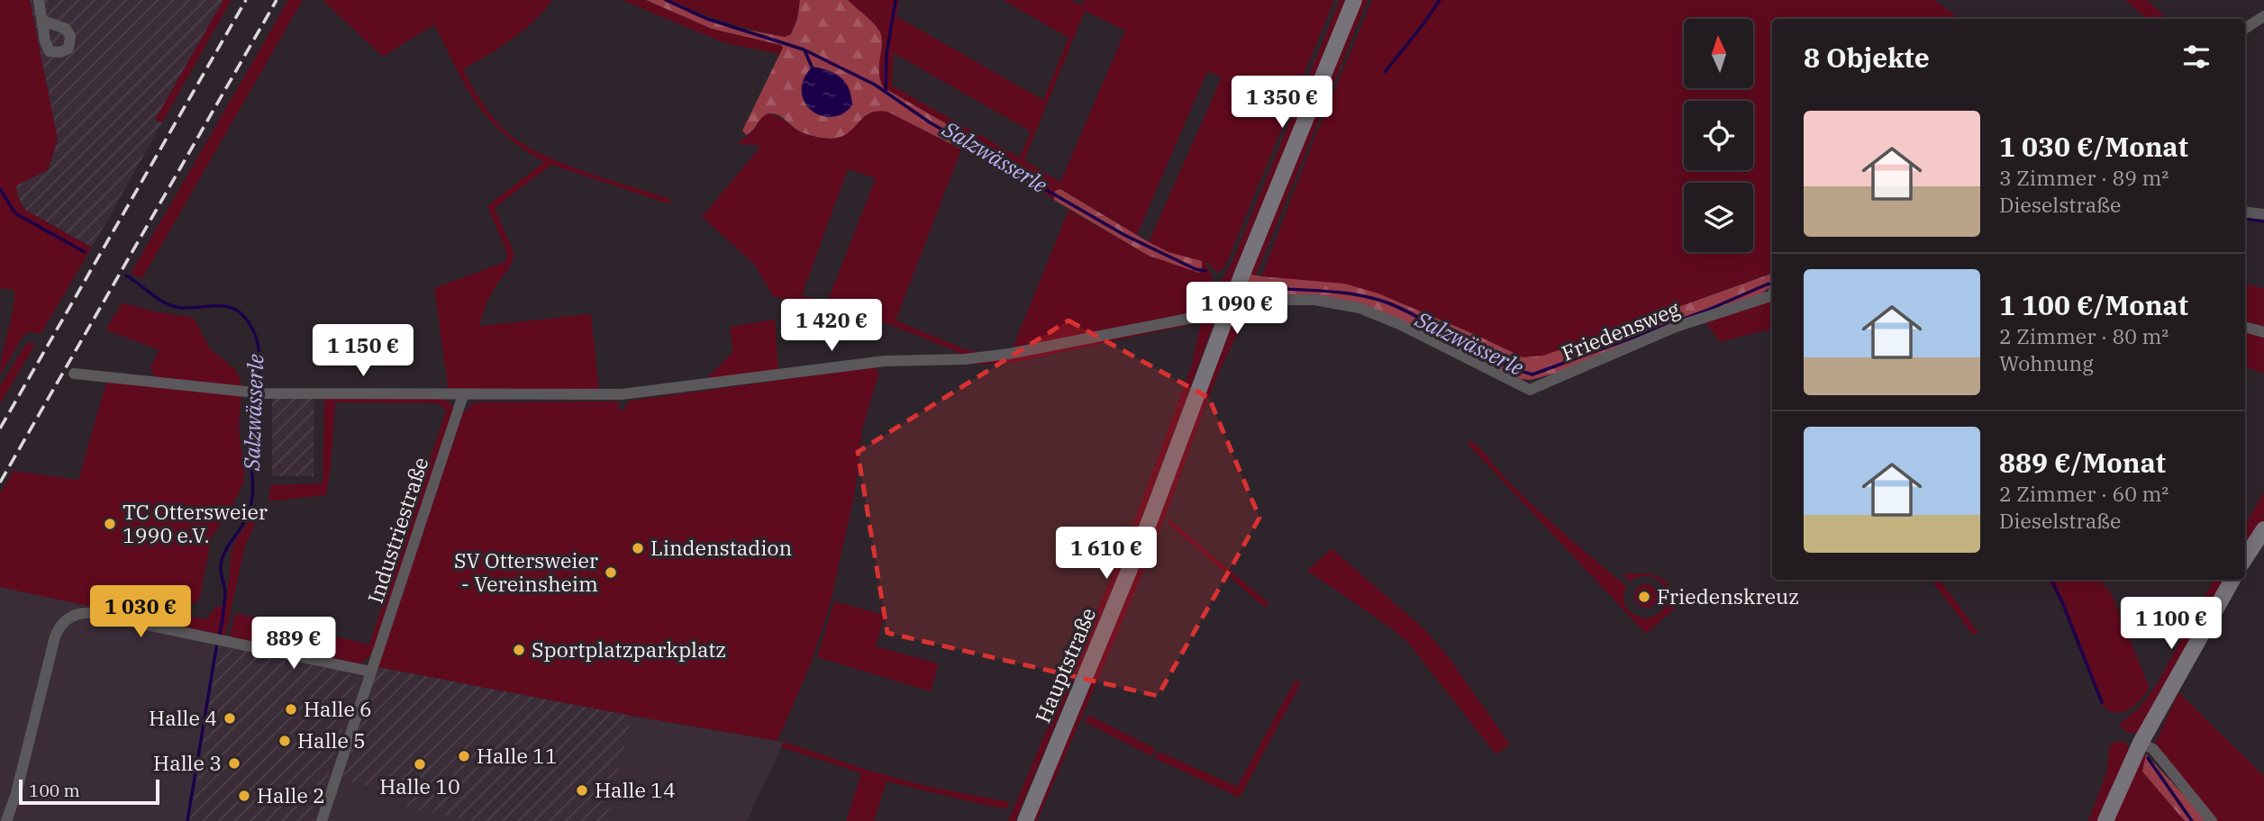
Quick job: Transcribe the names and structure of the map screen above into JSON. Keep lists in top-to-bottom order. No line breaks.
{"streets":{"street":["Friedensweg","Industriestraße","Hauptstraße"]},"crossings":[["Friedensweg","Industriestraße"],["Friedensweg","Hauptstraße"]],"water":["Salzwässerle"],"places":["TC Ottersweier 1990 e.V.","Lindenstadion","SV Ottersweier - Vereinsheim","Friedenskreuz","Sportplatzparkplatz","Halle 6","Halle 4","Halle 5","Halle 11","Halle 3","Halle 10","Halle 14","Halle 2"],"scale_bar":"100 m","north":"top","page":{"heading":"8 Objekte","price":["1 350 €","1 090 €","1 420 €","1 150 €","1 610 €","1 030 €","1 100 €","889 €"],"list":[{"name":"1 030 €/Monat","note":"3 Zimmer · 89 m² · Dieselstraße"},{"name":"1 100 €/Monat","note":"2 Zimmer · 80 m² · Wohnung"},{"name":"889 €/Monat","note":"2 Zimmer · 60 m² · Dieselstraße"}],"scale":"100 m"}}
